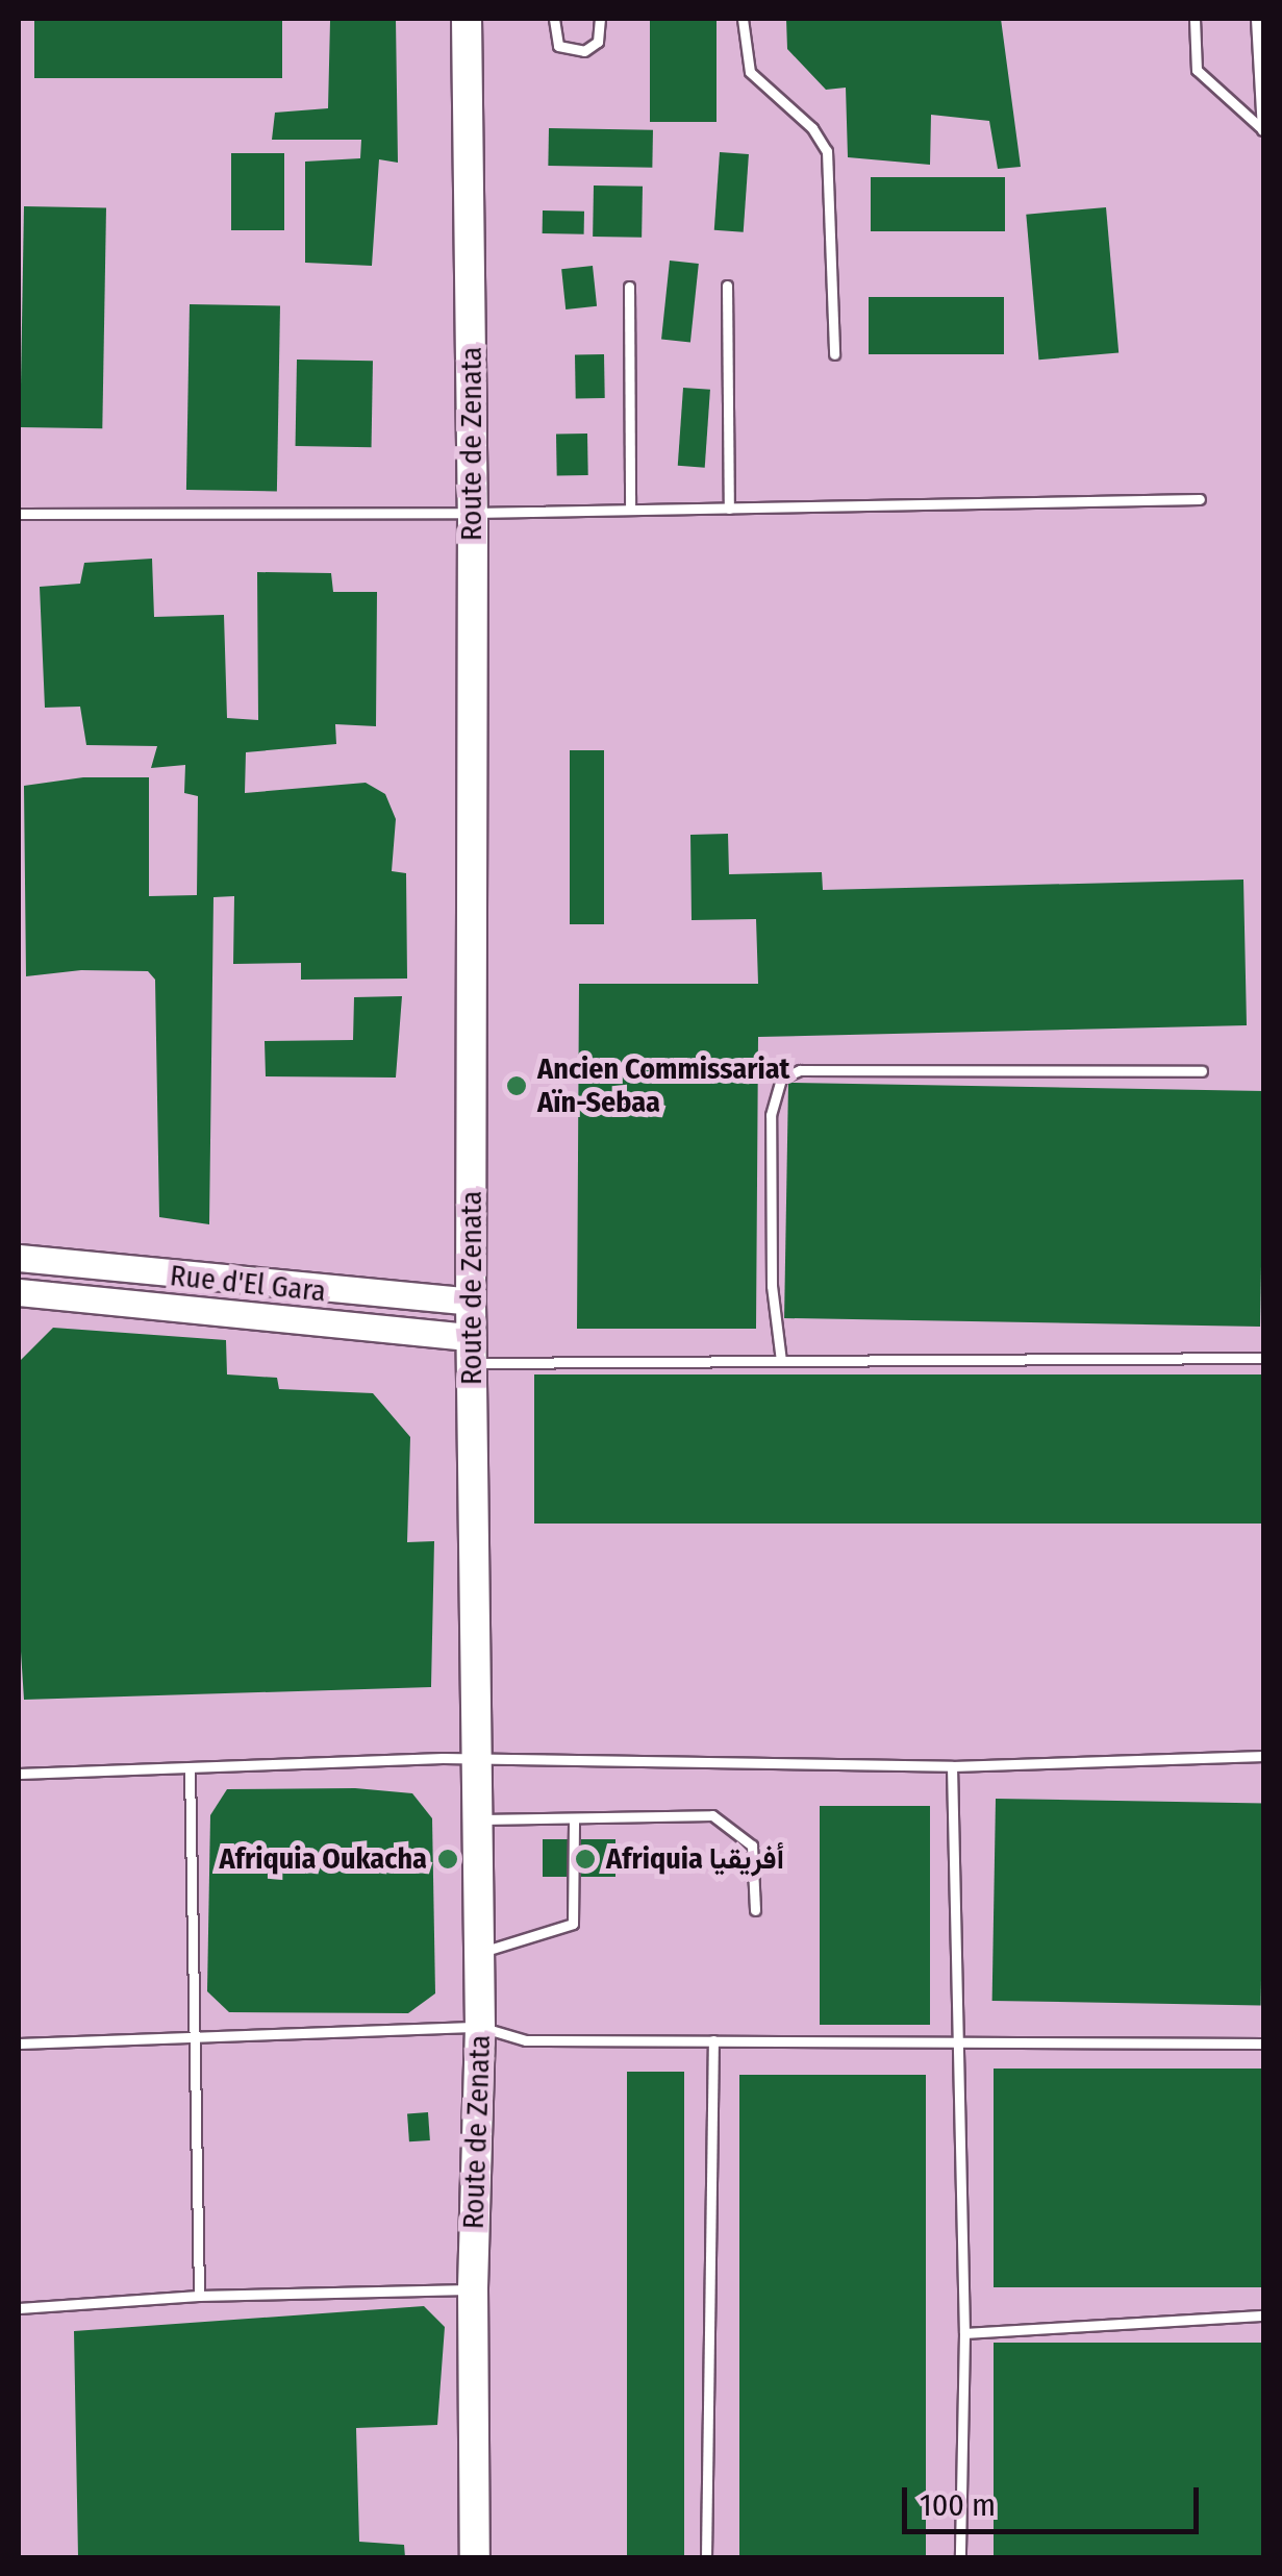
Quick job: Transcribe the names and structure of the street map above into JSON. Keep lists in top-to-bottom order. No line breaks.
{"streets":{"main road":["Route de Zenata"],"street":["Rue d'El Gara"]},"crossings":[["Route de Zenata","Rue d'El Gara"]],"places":["Ancien Commissariat Aïn-Sebaa","Afriquia Oukacha","Afriquia أفريقيا"],"scale_bar":"100 m"}
